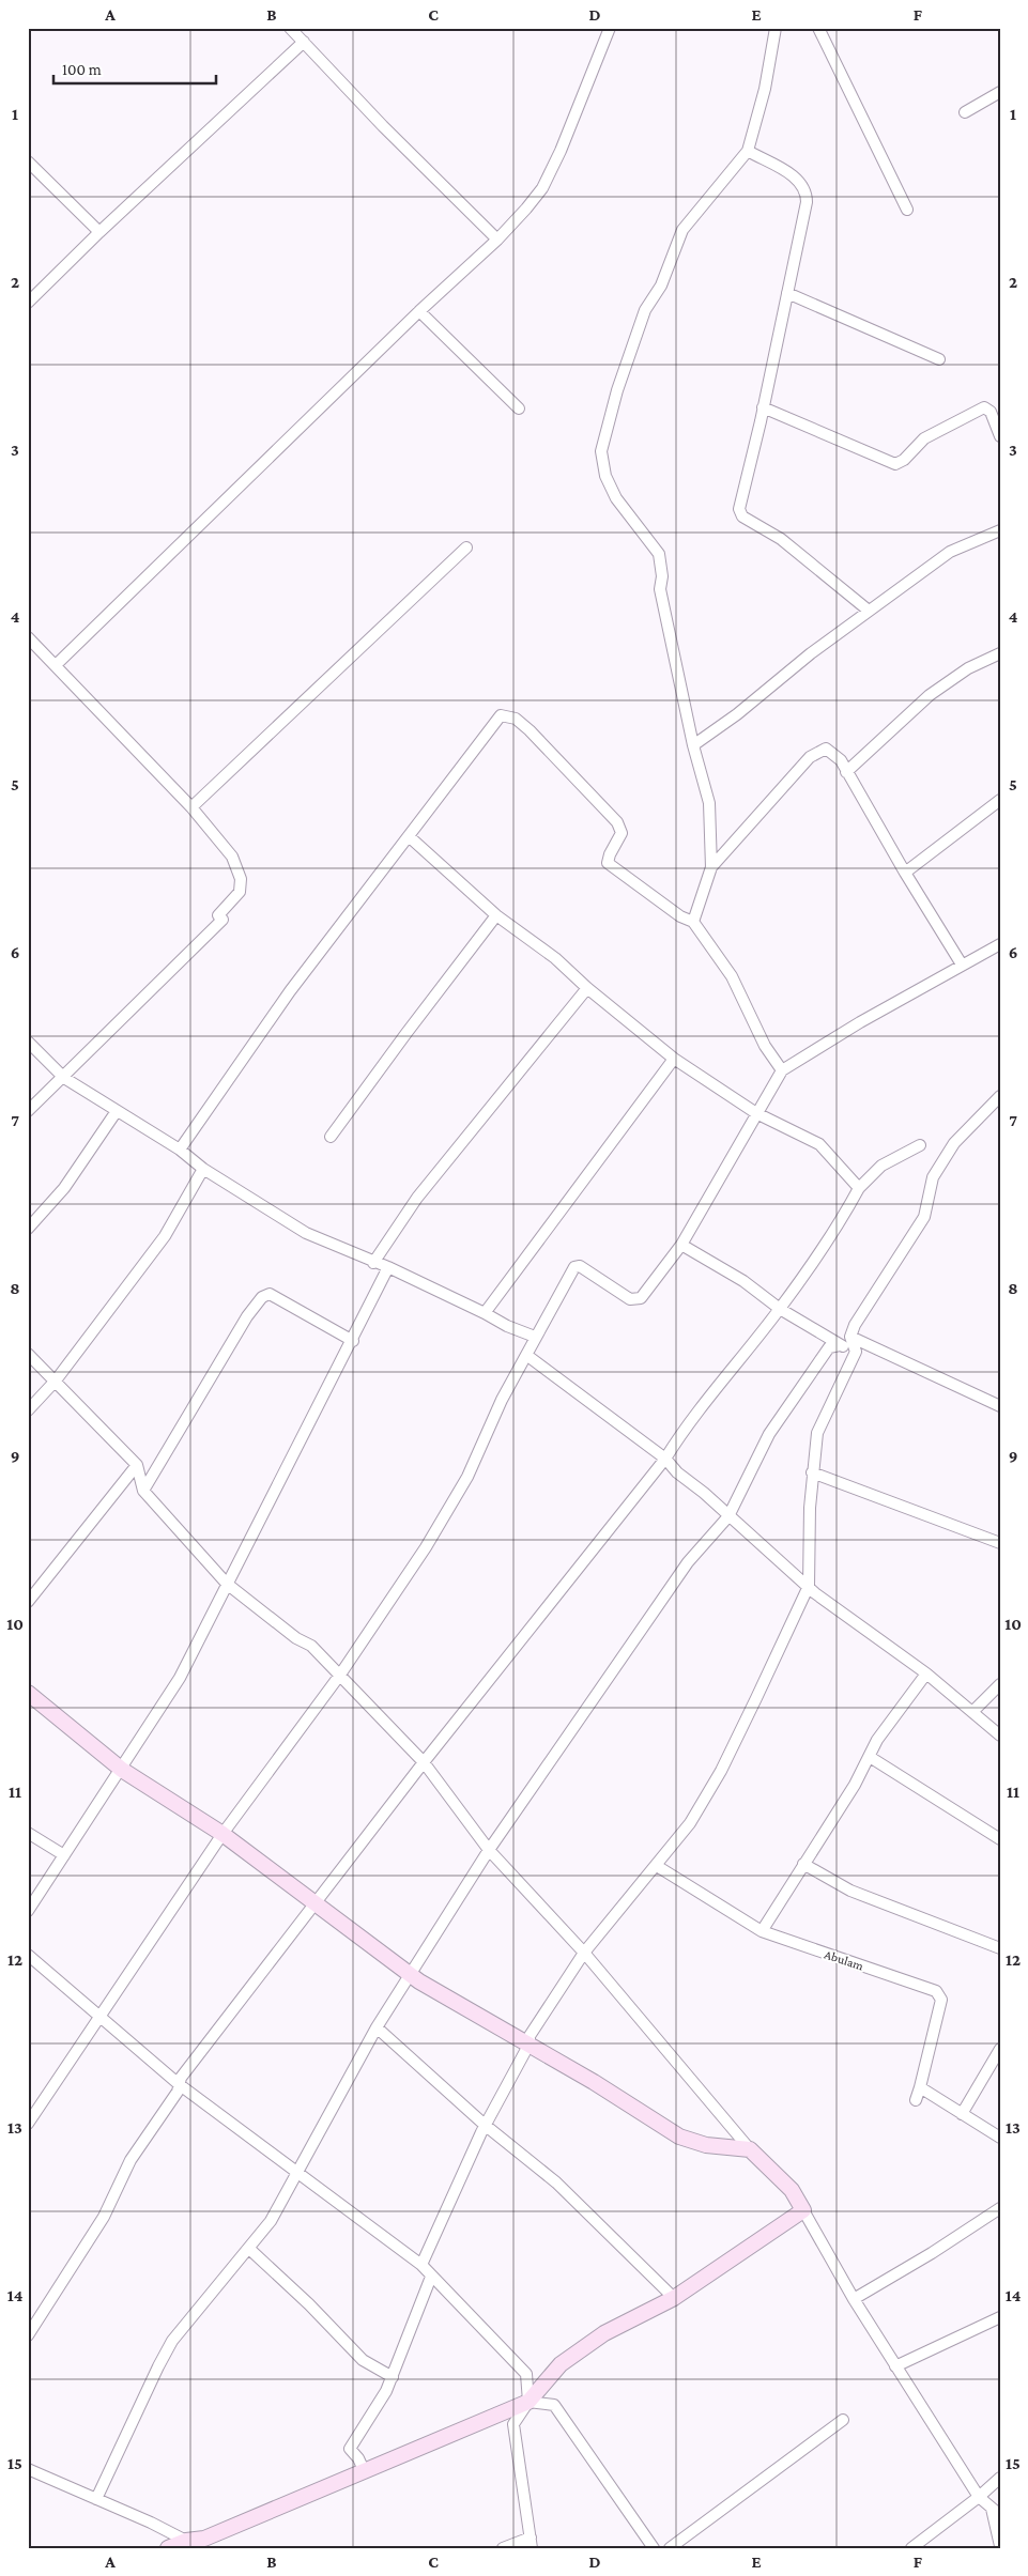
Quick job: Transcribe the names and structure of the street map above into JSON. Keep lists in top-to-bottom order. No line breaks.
{"streets":{"street":["Abulam"]},"scale_bar":"100 m","grid":{"columns":["A","B","C","D","E","F"],"rows":["1","2","3","4","5","6","7","8","9","10","11","12","13","14","15"]}}
